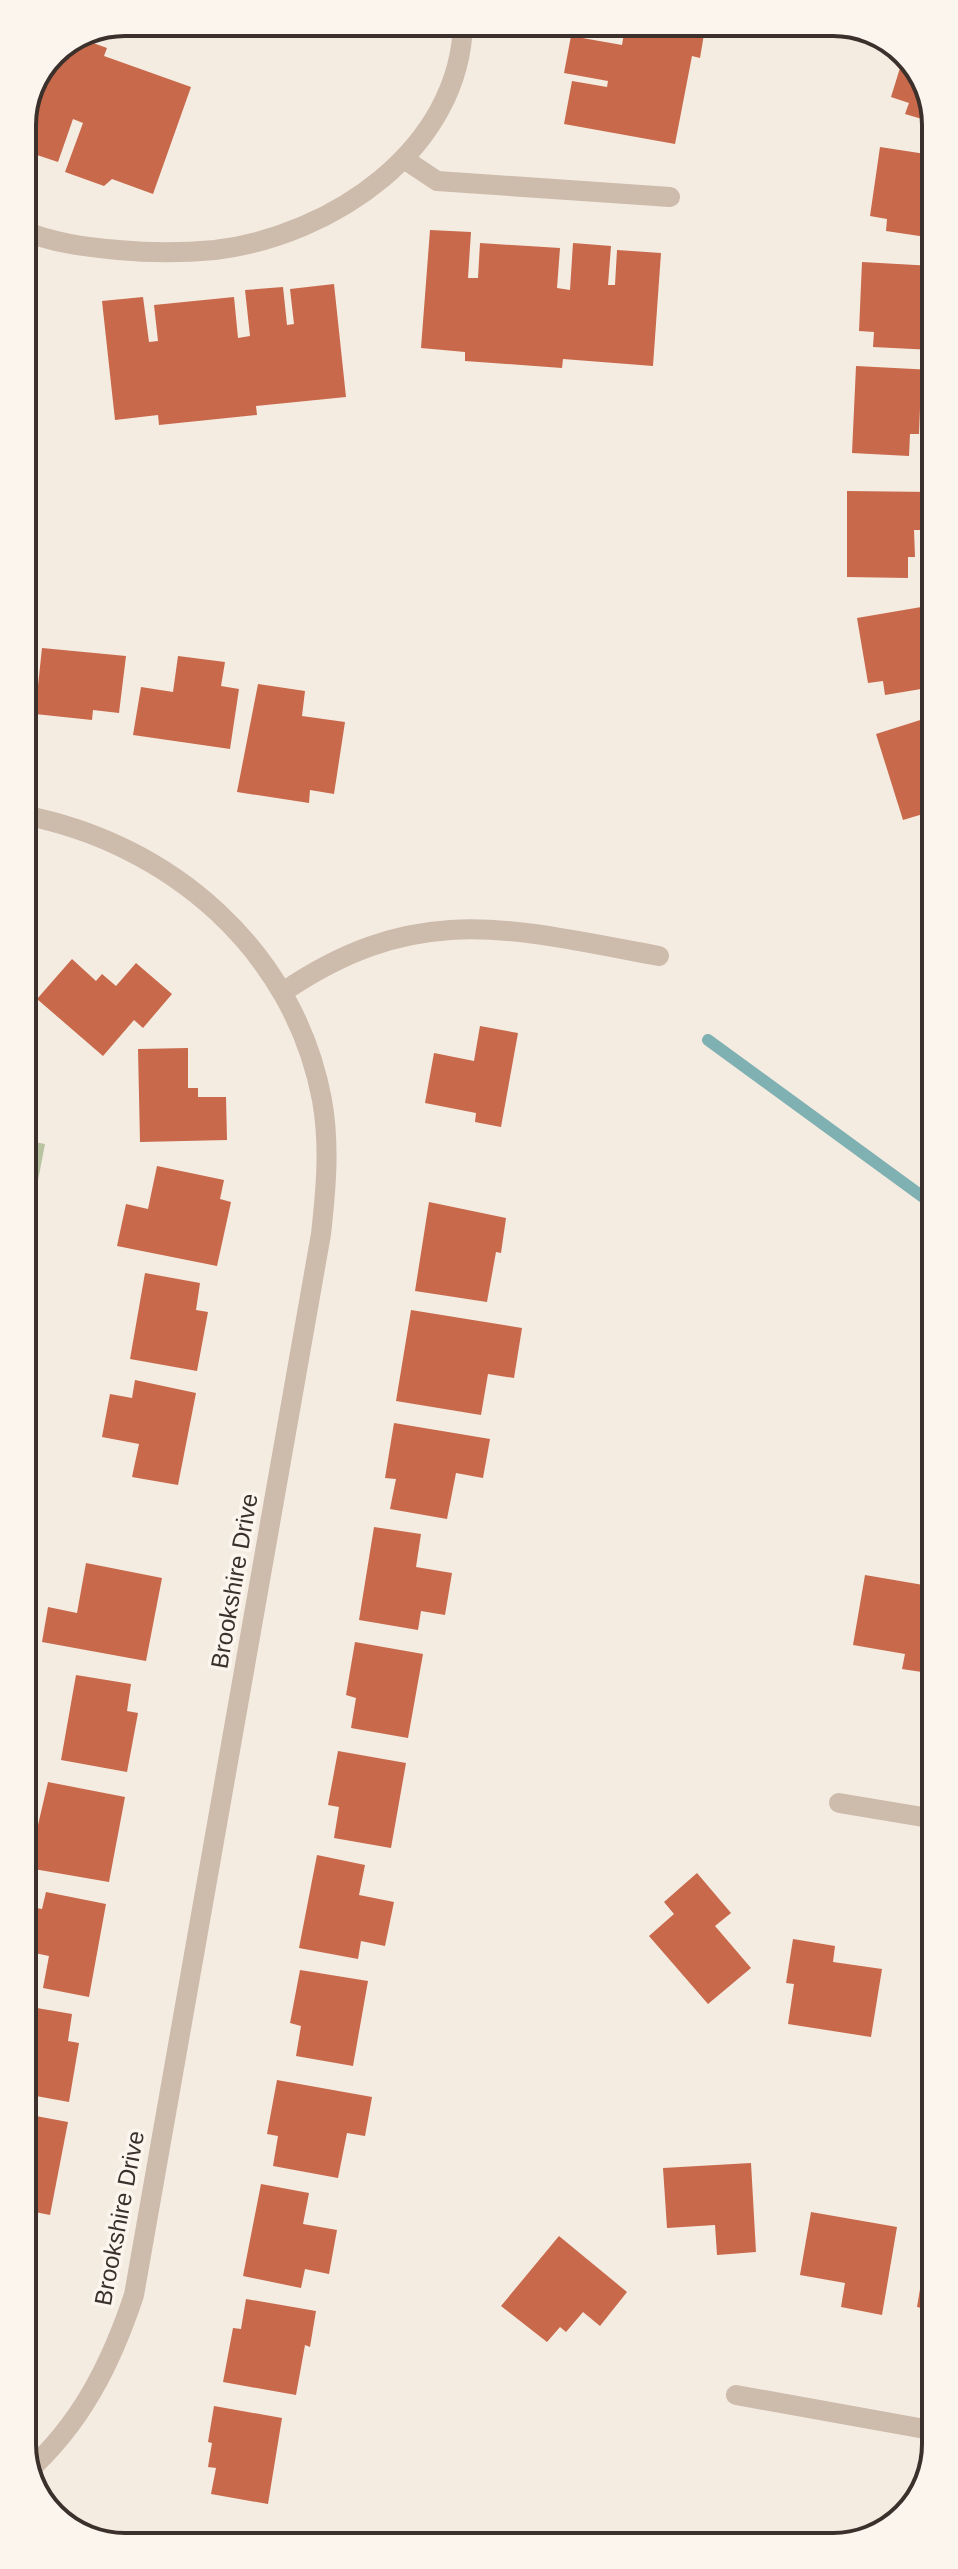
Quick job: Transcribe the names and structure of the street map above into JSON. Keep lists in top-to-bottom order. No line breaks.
{"streets":{"street":["Brookshire Drive"]}}
